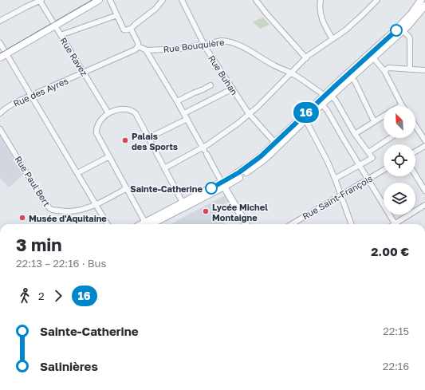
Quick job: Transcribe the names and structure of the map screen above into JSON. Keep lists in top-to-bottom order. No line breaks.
{"streets":{"street":["Rue Bouquière","Rue Ravez","Rue Buhan","Rue des Ayres","Rue Paul Bert","Rue Saint-François"]},"crossings":[["Rue Bouquière","Rue Buhan"],["Rue Ravez","Rue des Ayres"]],"places":["Palais des Sports","Sainte-Catherine","Lycée Michel Montaigne","Musée d'Aquitaine"],"lines":["bus line 16"],"north":"top left","page":{"on_map":"16","heading":["3 min","22:13 – 22:16 · Bus","2.00 €"],"legs":["2","16"],"list":[{"name":"Sainte-Catherine","value":"22:15"},{"name":"Salinières","value":"22:16"}]}}
